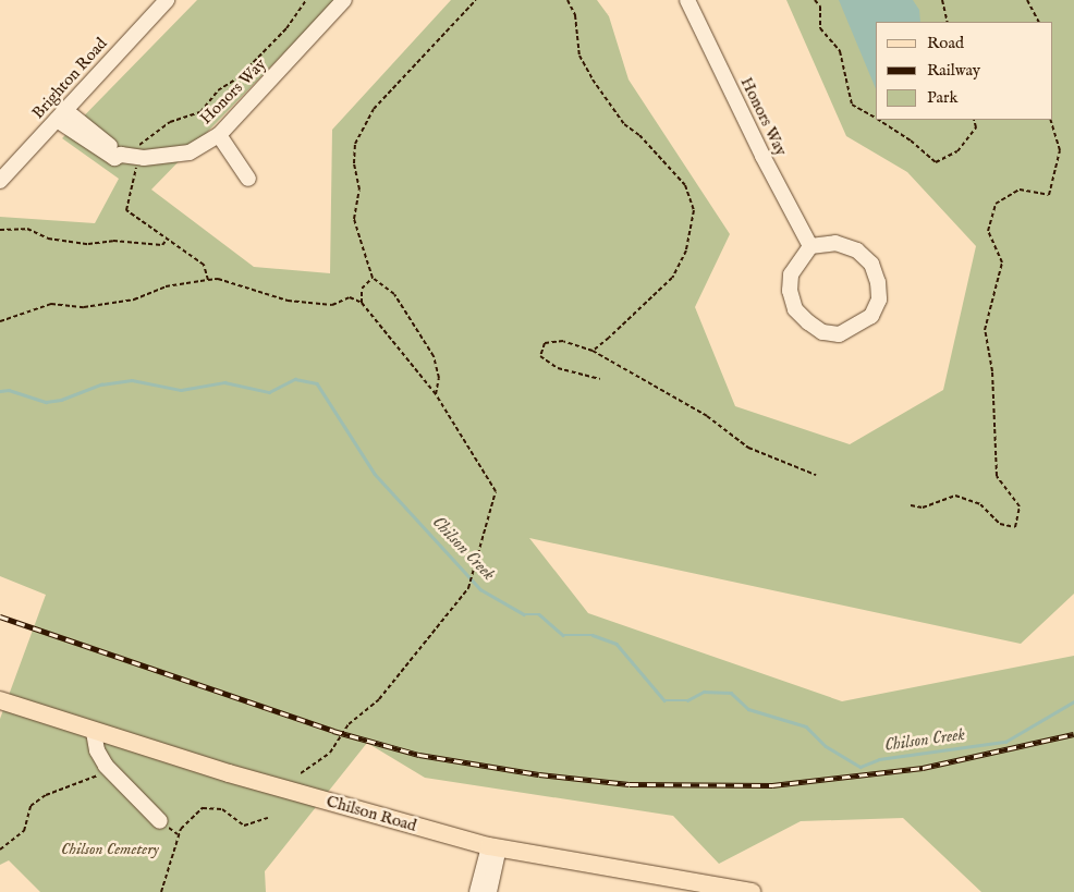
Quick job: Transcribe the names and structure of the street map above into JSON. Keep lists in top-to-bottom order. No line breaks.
{"streets":{"main road":["Chilson Road"],"street":["Brighton Road","Honors Way"]},"crossings":[["Brighton Road","Honors Way"]],"water":["Chilson Creek"],"parks":["Chilson Cemetery"],"legend":["Road","Railway","Park"]}
